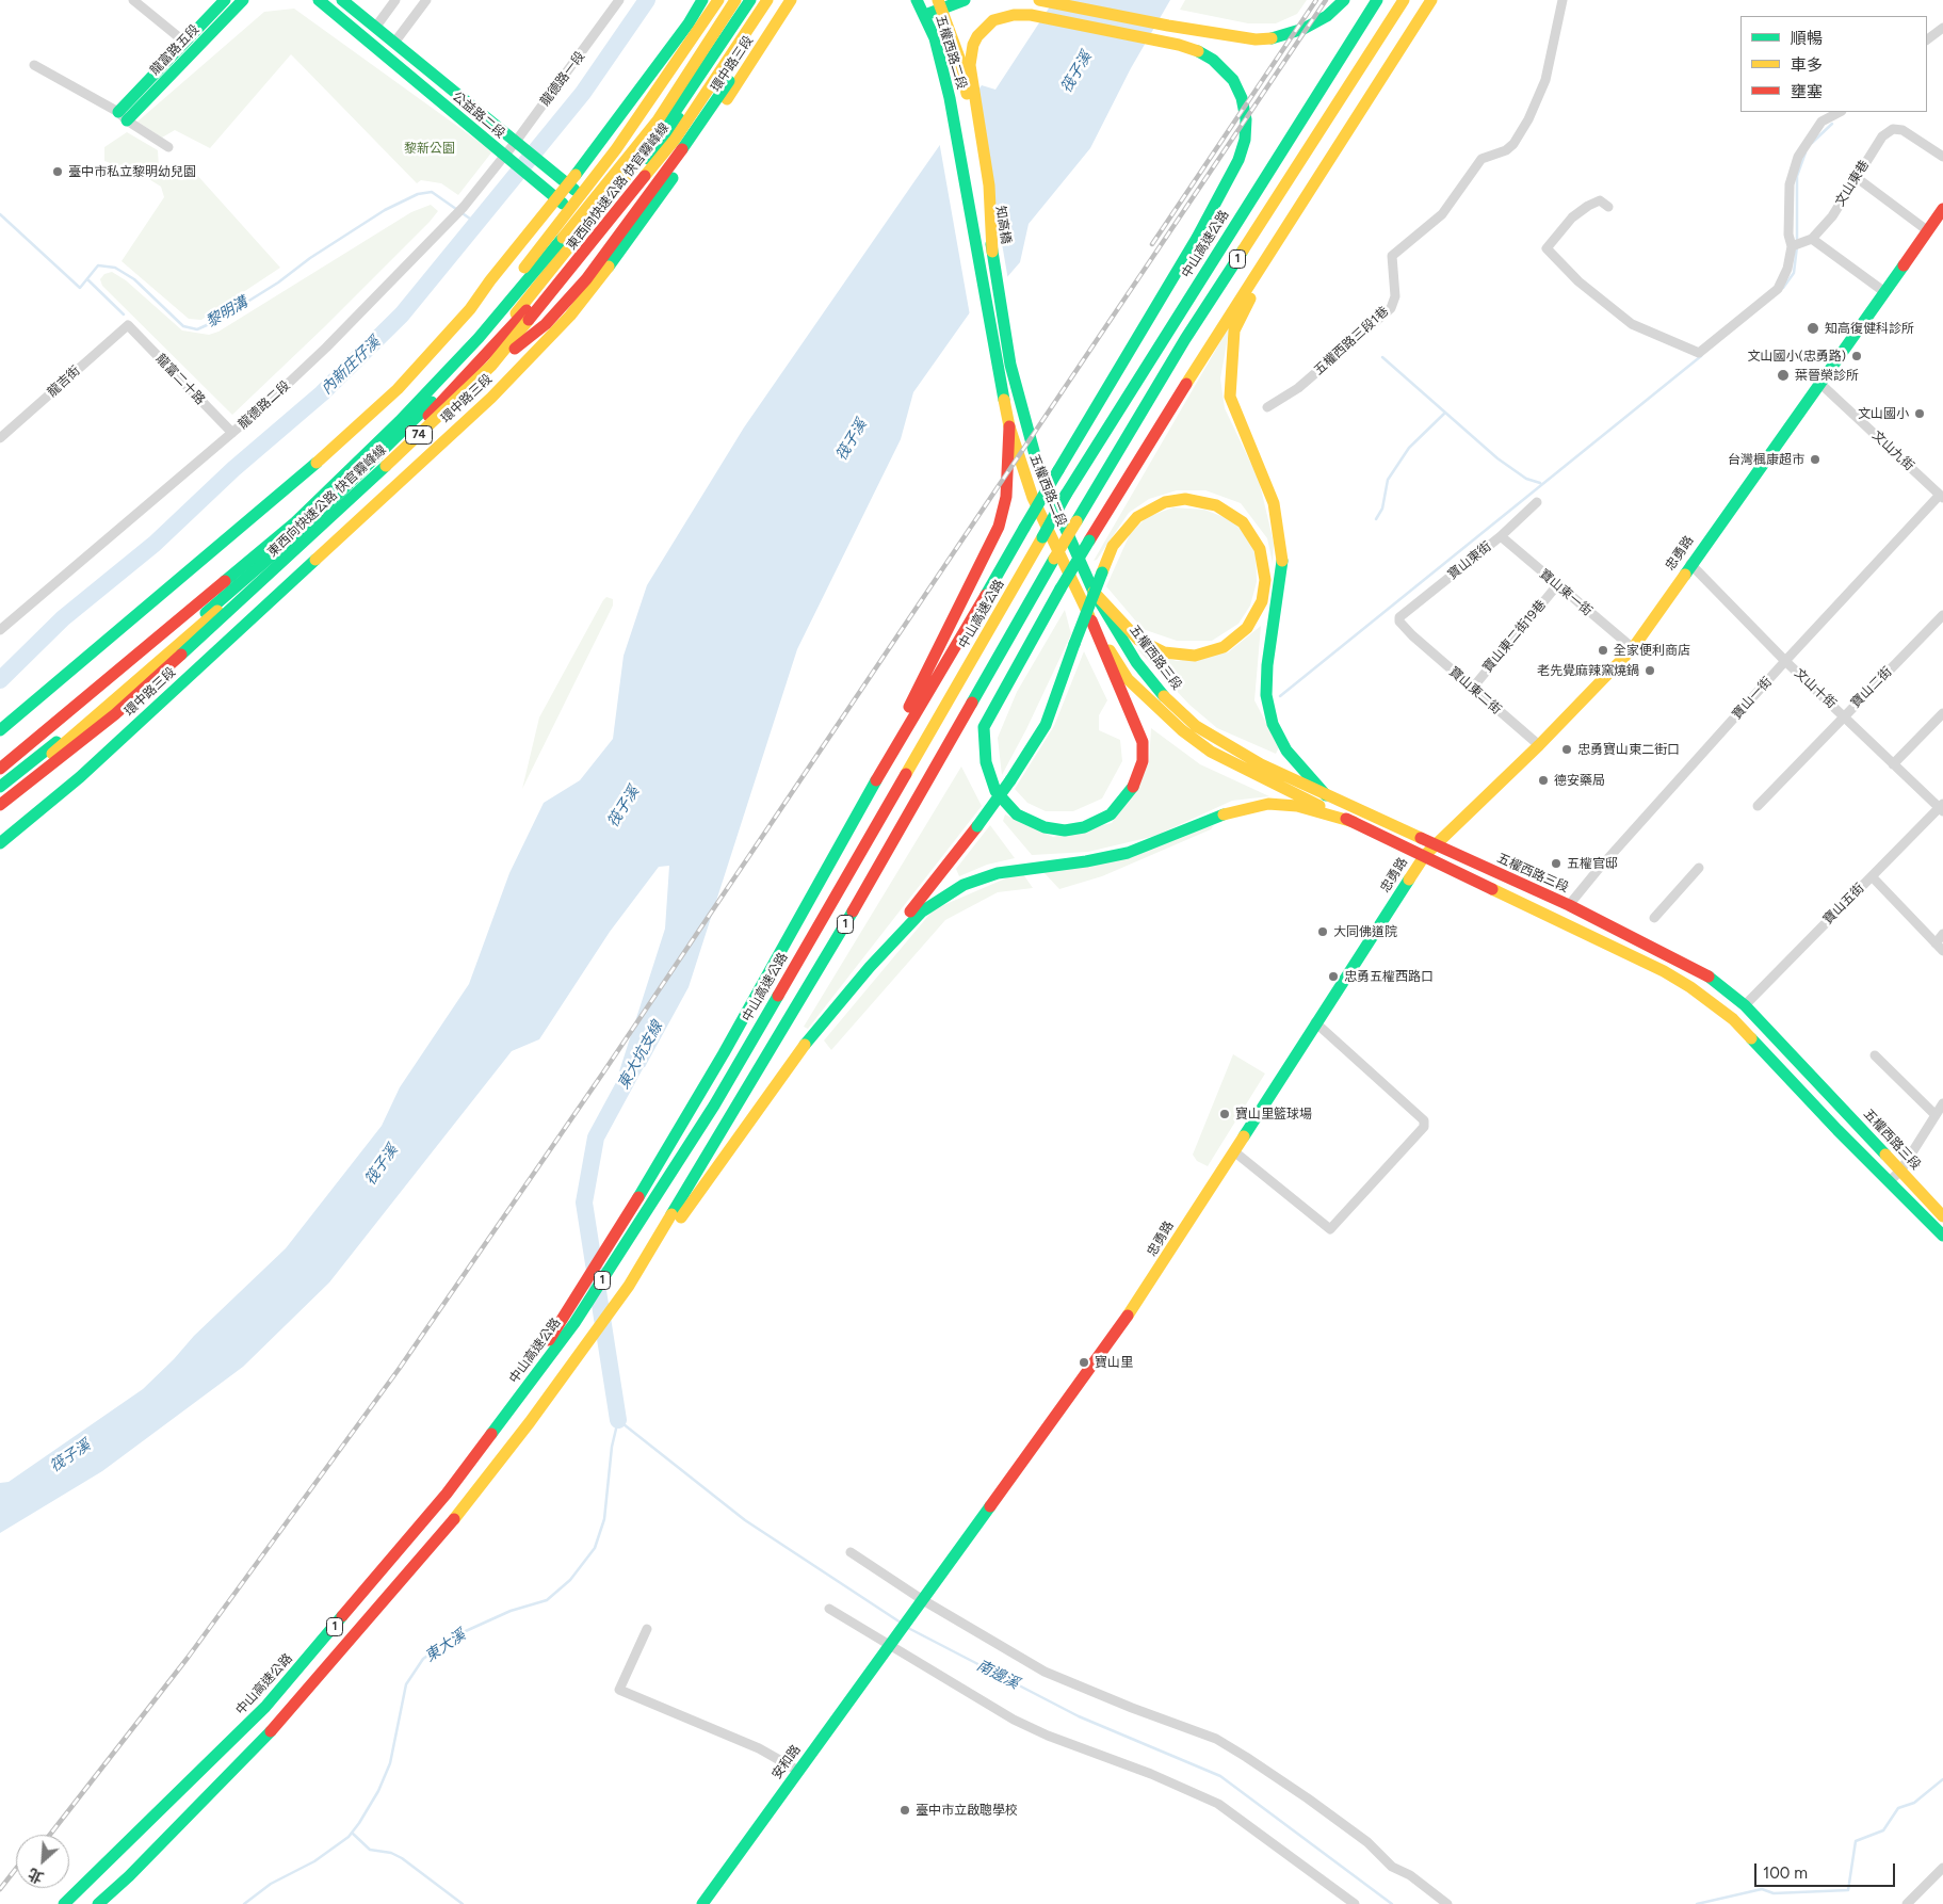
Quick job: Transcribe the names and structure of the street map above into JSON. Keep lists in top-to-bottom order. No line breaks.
{"streets":{"main road":["龍富路五段","五權西路二段","環中路三段","公益路二段","東西向快速公路 快官霧峰線","知高橋","中山高速公路","1","74","忠勇路","五權西路三段","安和路"],"street":["龍德路一段","文山東巷","五權西路三段1巷","龍富二十路","龍吉街","龍德路二段","文山九街","寶山東街","寶山東一街","寶山東二街19巷","寶山二街","文山十街","寶山東二街","寶山一街","寶山五街"]},"crossings":[["五權西路二段","知高橋"],["五權西路二段","五權西路三段"],["環中路三段","公益路二段"],["龍德路一段","公益路二段"],["龍德路一段","龍德路二段"],["公益路二段","龍德路二段"],["龍富二十路","龍吉街"],["龍富二十路","龍德路二段"],["文山九街","忠勇路"],["文山九街","寶山一街"],["忠勇路","寶山東一街"],["忠勇路","五權西路三段"],["忠勇路","文山十街"],["忠勇路","寶山東二街"],["忠勇路","安和路"],["寶山東街","寶山東一街"],["寶山東街","寶山東二街"],["寶山東一街","寶山東二街19巷"],["寶山東二街19巷","寶山東二街"],["五權西路三段","寶山一街"],["五權西路三段","寶山五街"],["寶山二街","文山十街"],["文山十街","寶山一街"],["文山十街","寶山五街"]],"water":["筏子溪","黎明溝","內新庄仔溪","東大坑支線","東大溪","南邊溪"],"parks":["黎新公園"],"places":["臺中市私立黎明幼兒園","知高復健科診所","文山國小(忠勇路)","葉晉榮診所","文山國小","台灣楓康超市","全家便利商店","老先覺麻辣窯燒鍋","忠勇寶山東二街口","德安藥局","五權官邸","大同佛道院","忠勇五權西路口","寶山里籃球場","寶山里","臺中市立啟聰學校"],"legend":["順暢","車多","壅塞"],"scale_bar":"100 m","north":"bottom left"}
